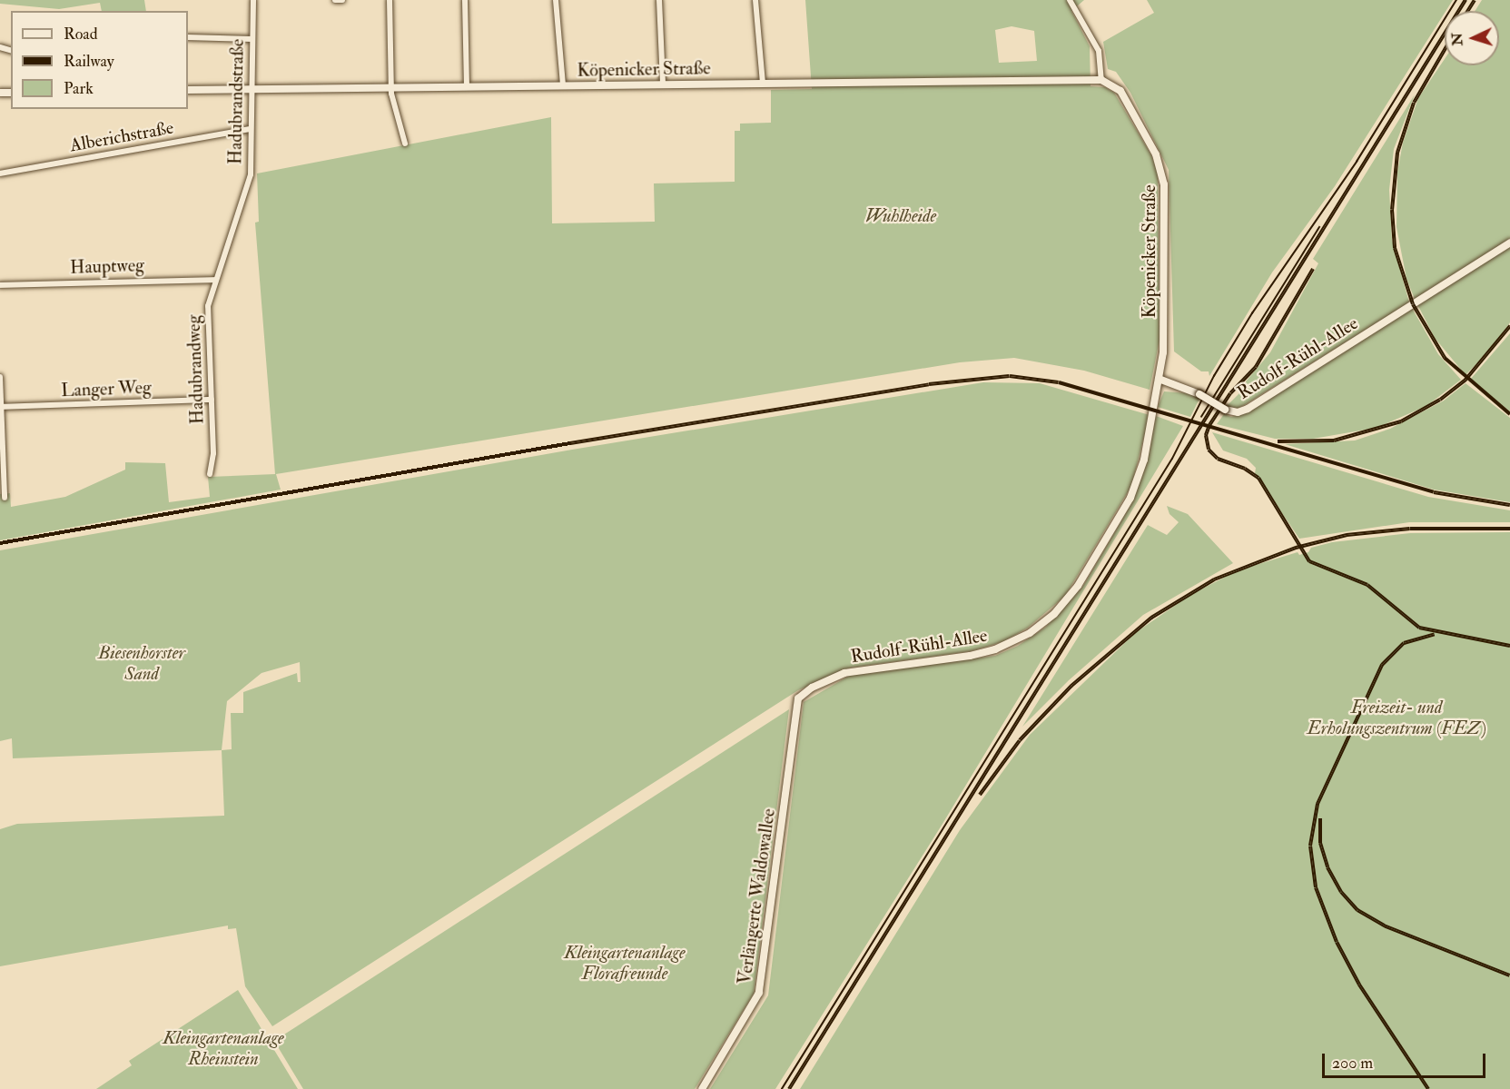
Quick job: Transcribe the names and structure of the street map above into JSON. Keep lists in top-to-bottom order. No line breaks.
{"streets":{"main road":["Köpenicker Straße","Rudolf-Rühl-Allee","Verlängerte Waldowallee"],"street":["Hadubrandstraße","Alberichstraße","Hauptweg","Hadubrandweg","Langer Weg"]},"crossings":[["Köpenicker Straße","Hadubrandstraße"],["Köpenicker Straße","Rudolf-Rühl-Allee"],["Hadubrandstraße","Alberichstraße"],["Hadubrandstraße","Hadubrandweg"],["Hauptweg","Hadubrandweg"],["Rudolf-Rühl-Allee","Verlängerte Waldowallee"],["Hadubrandweg","Langer Weg"]],"parks":["Wuhlheide","Biesenhorster Sand","Freizeit- und Erholungszentrum (FEZ)","Kleingartenanlage Florafreunde","Kleingartenanlage Rheinstein"],"legend":["Road","Railway","Park"],"scale_bar":"200 m","north":"left"}
